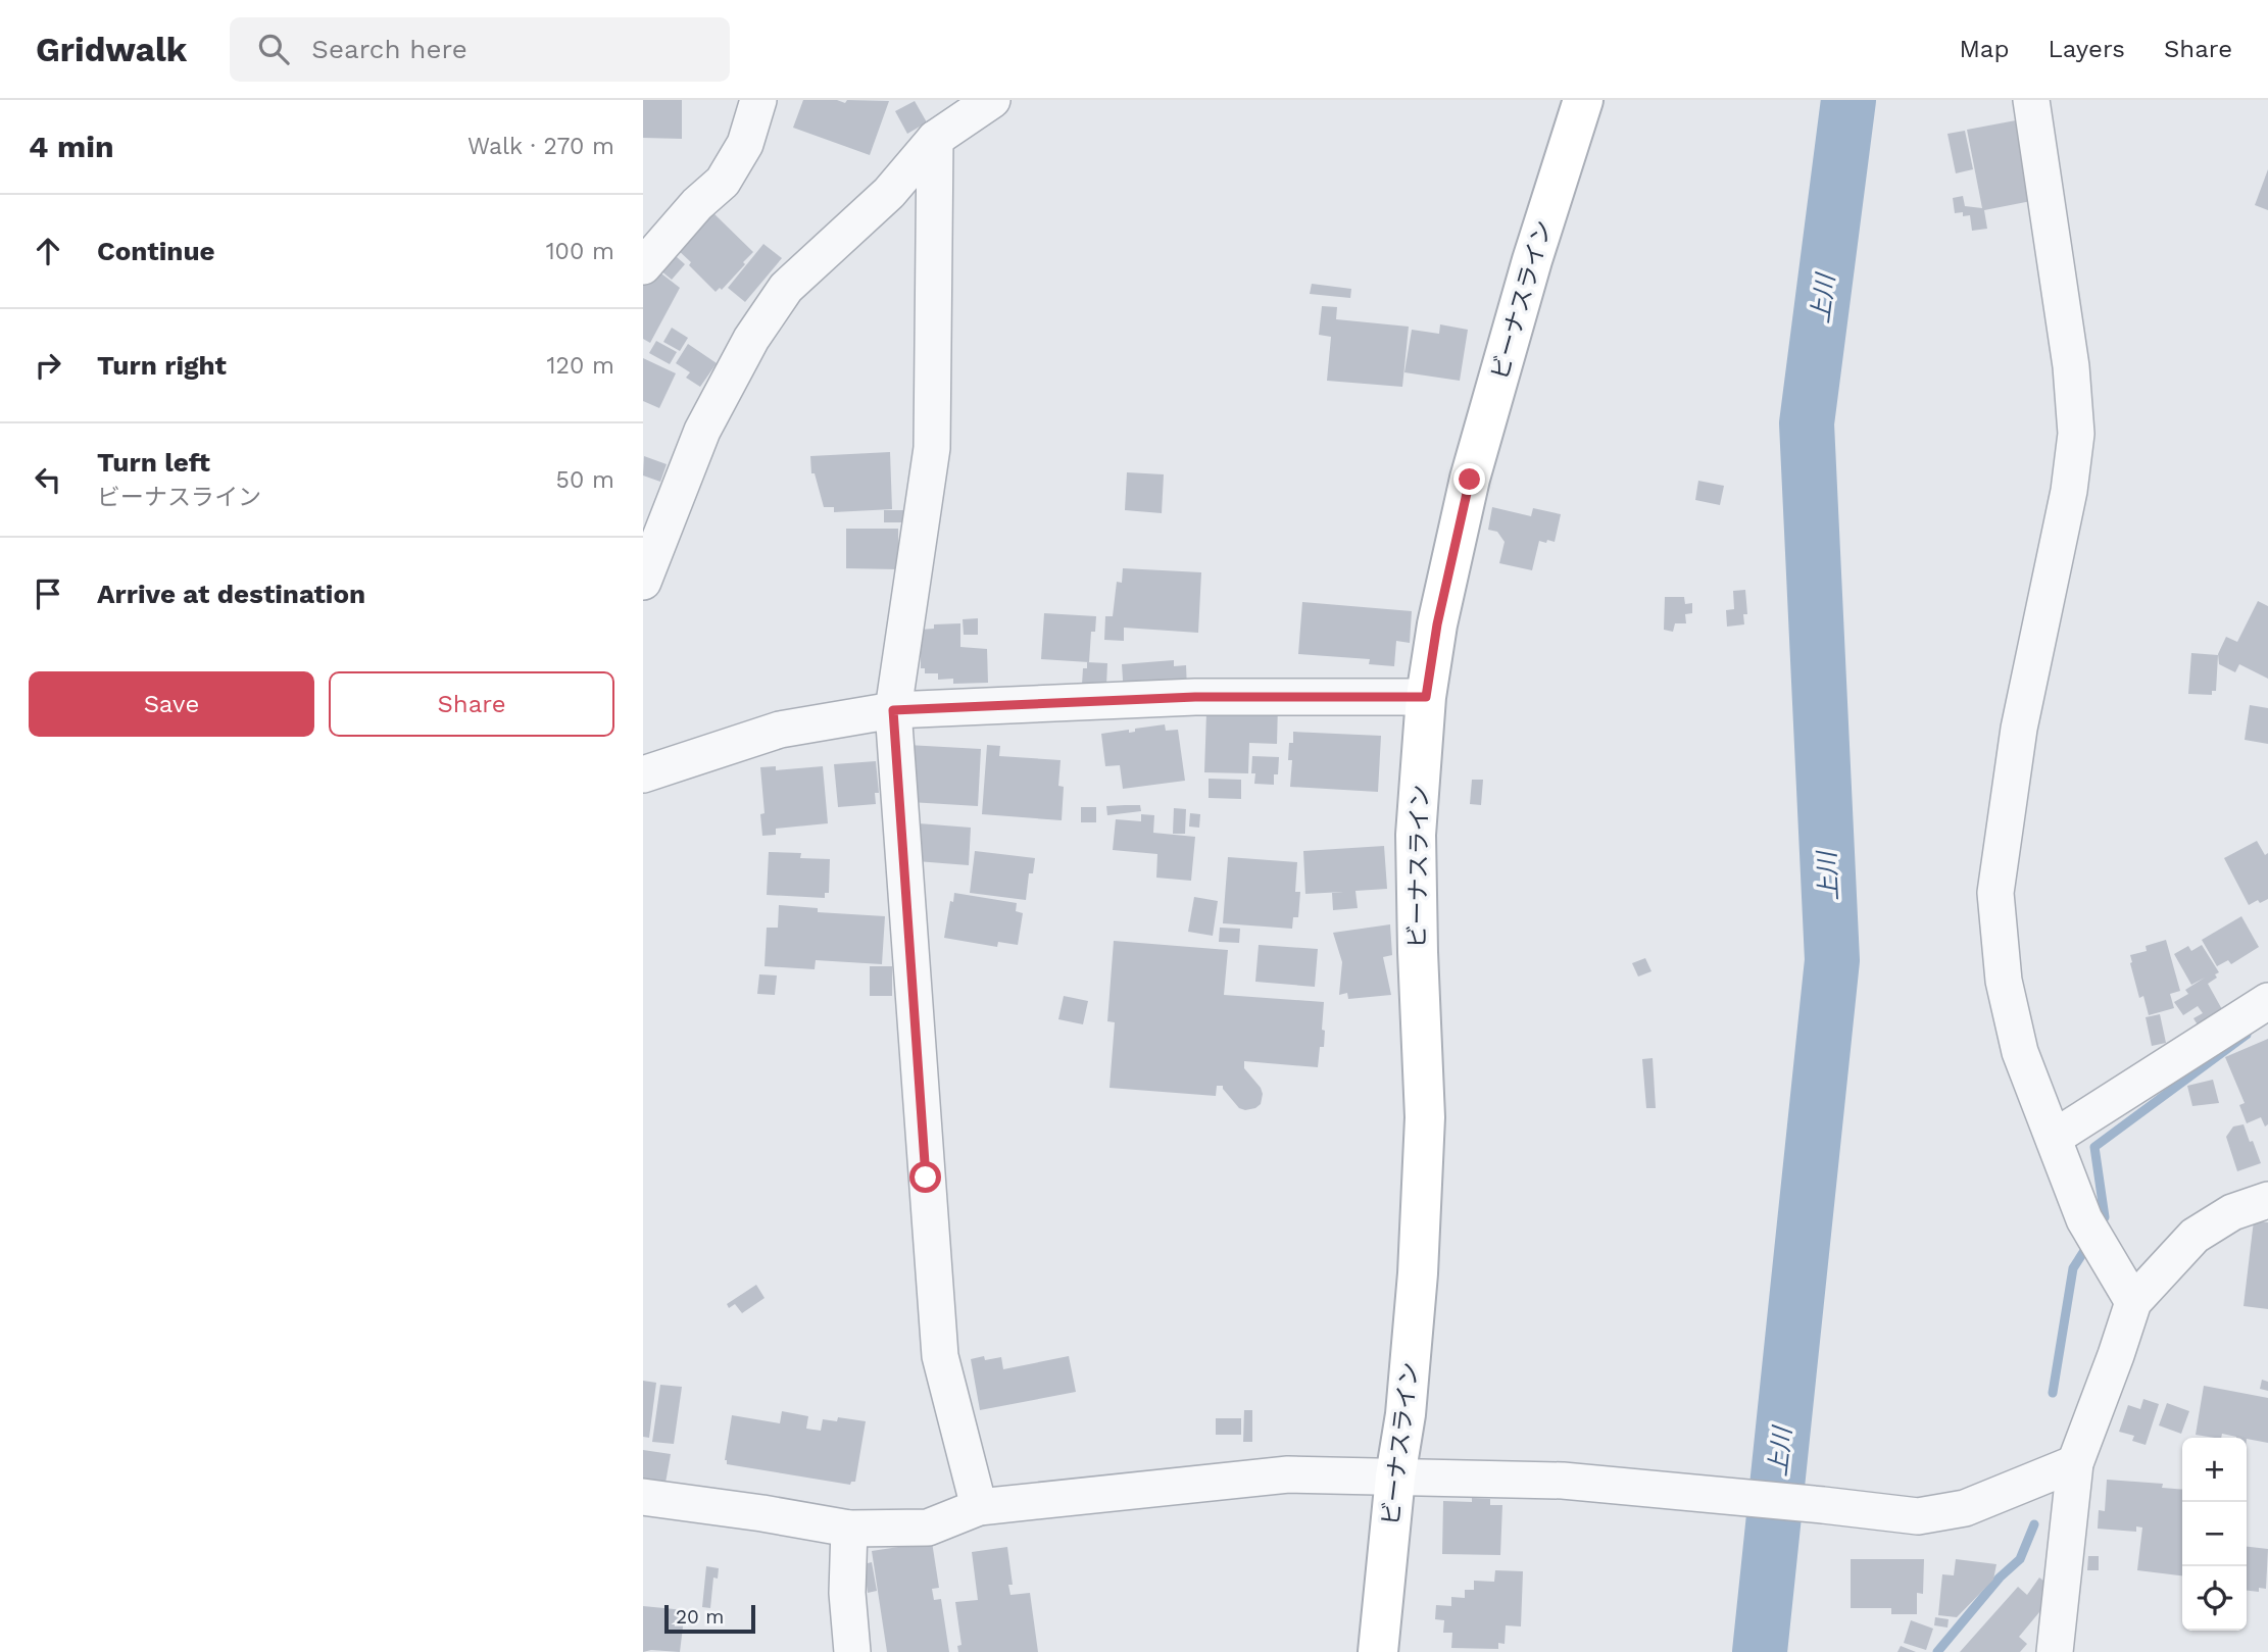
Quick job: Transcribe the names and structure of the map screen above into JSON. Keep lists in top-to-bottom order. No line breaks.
{"streets":{"main road":["ビーナスライン"]},"water":["上川"],"scale_bar":"20 m","page":{"header":"Gridwalk","search":"Search here","nav":["Map","Layers","Share"],"heading":["4 min","Walk · 270 m"],"list":[["Continue","100 m"],["Turn right","120 m"],["Turn left","ビーナスライン","50 m"],"Arrive at destination"],"buttons":["Save","Share"],"map_buttons":["+","−"],"scale":"20 m"}}
